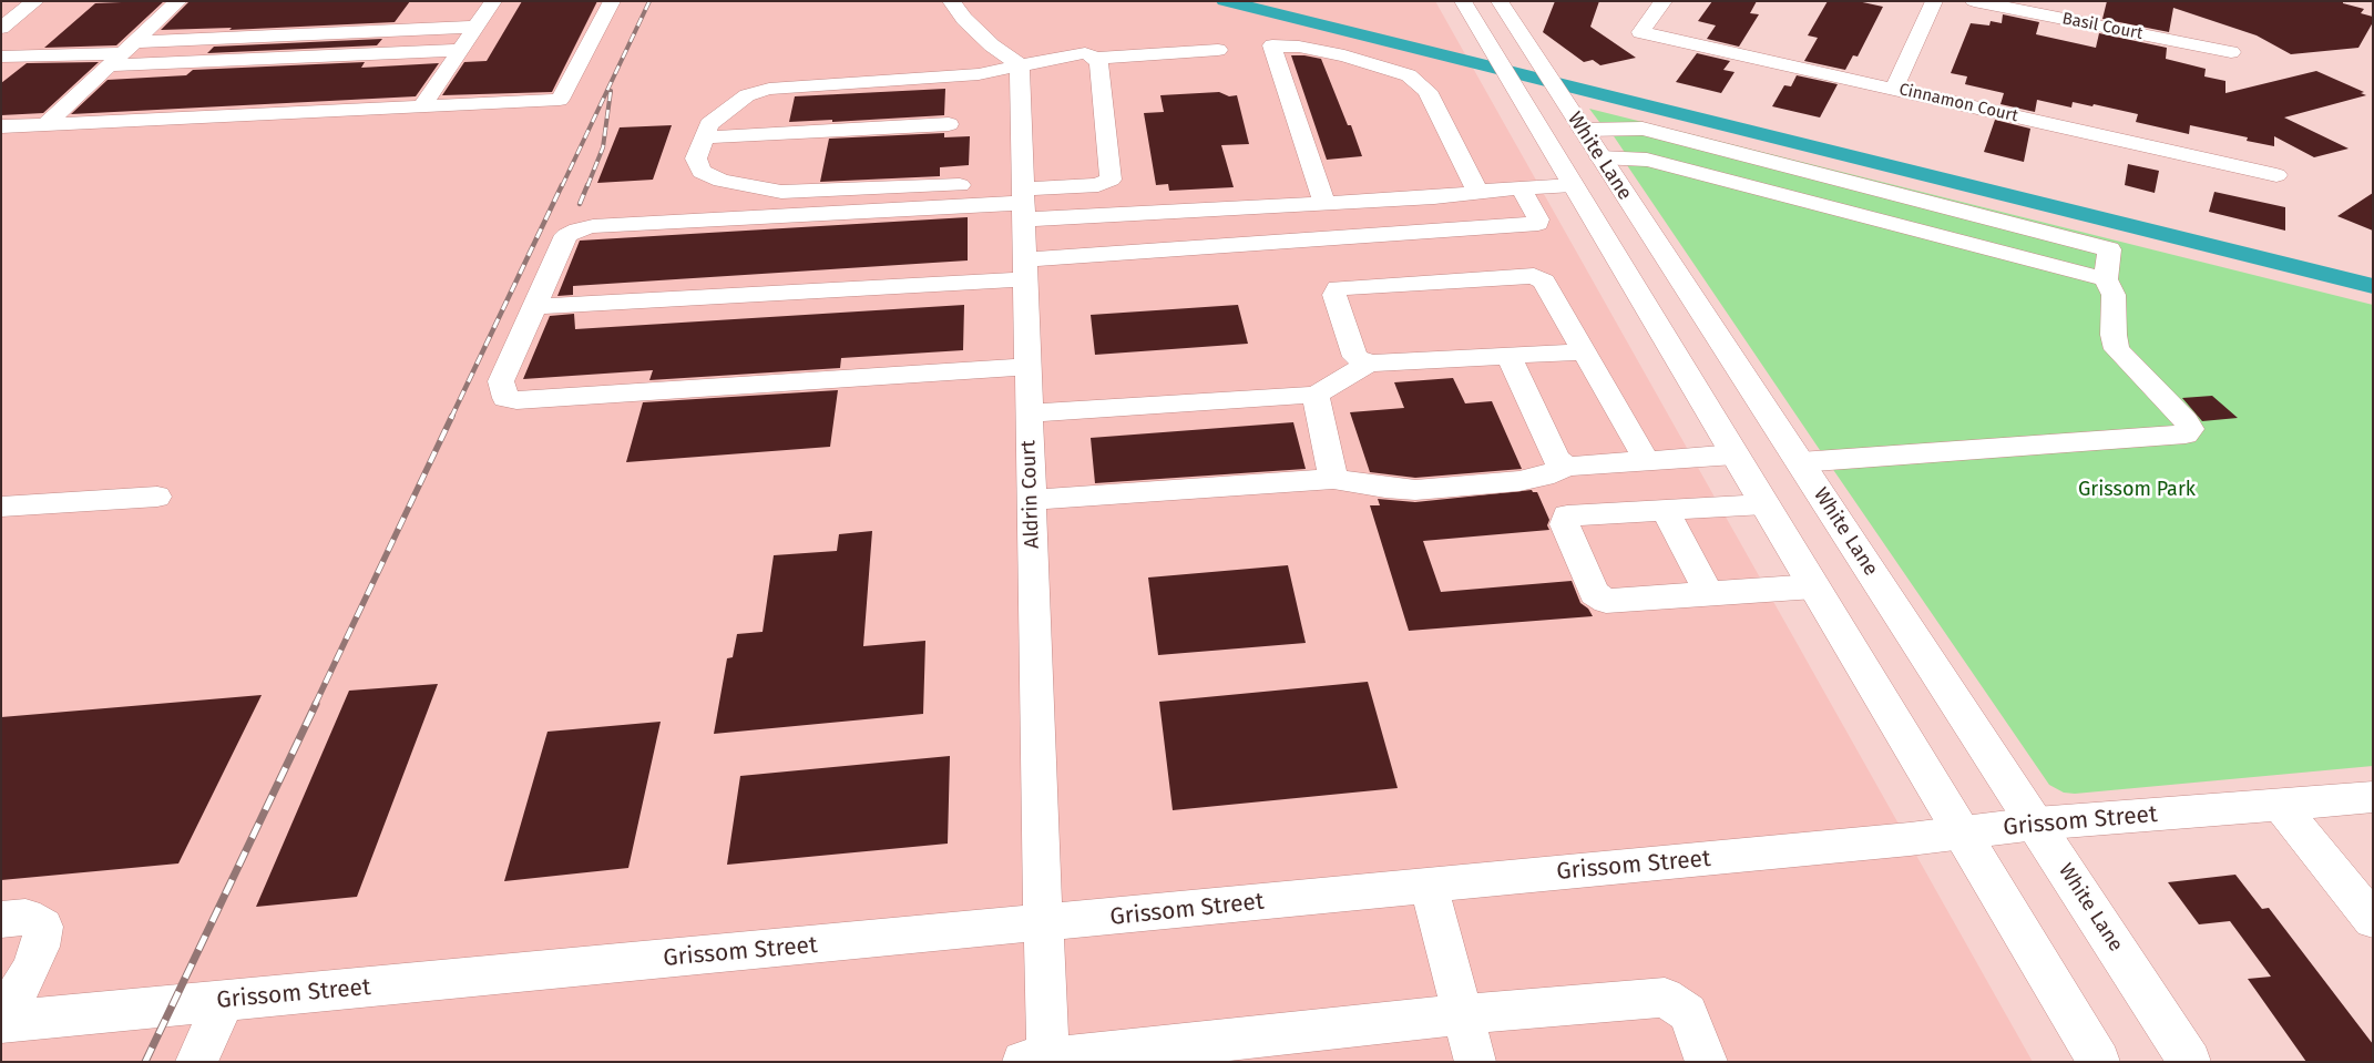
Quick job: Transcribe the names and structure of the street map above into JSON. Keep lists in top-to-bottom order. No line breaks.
{"streets":{"street":["Basil Court","Cinnamon Court","White Lane","Aldrin Court","Grissom Street"]},"crossings":[["White Lane","Grissom Street"],["Aldrin Court","Grissom Street"]],"parks":["Grissom Park"]}
